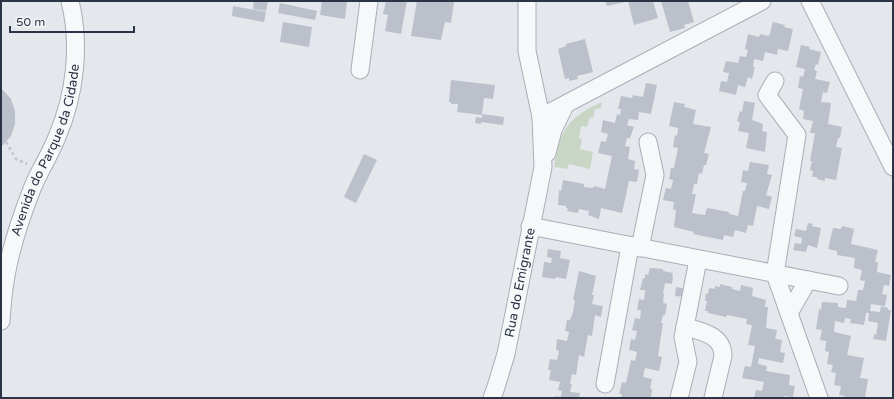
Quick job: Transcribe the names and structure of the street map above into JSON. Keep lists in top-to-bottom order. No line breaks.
{"streets":{"street":["Avenida do Parque da Cidade","Rua do Emigrante"]},"scale_bar":"50 m"}
